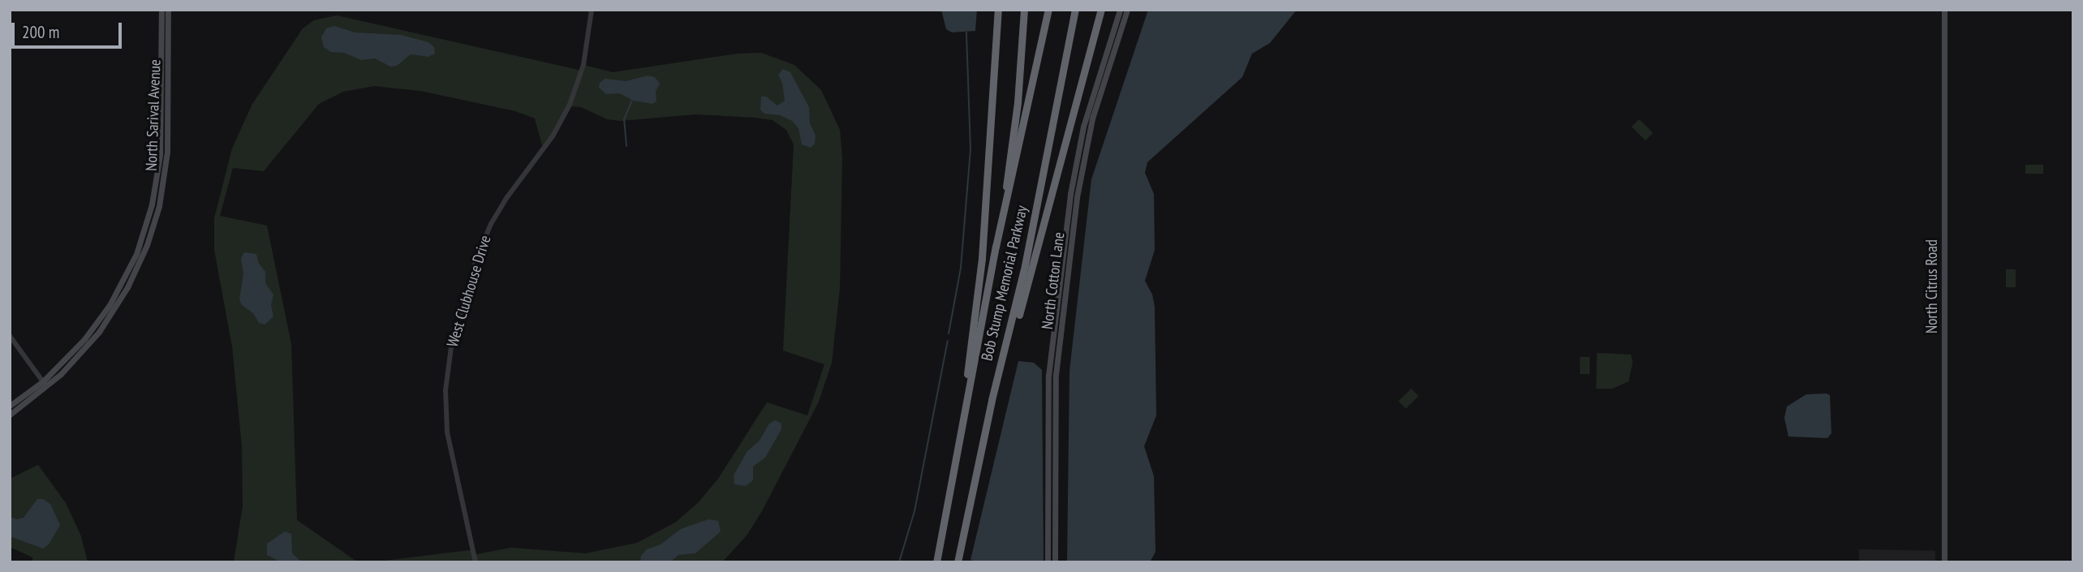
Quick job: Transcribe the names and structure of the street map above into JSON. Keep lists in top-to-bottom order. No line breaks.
{"streets":{"highway":["Bob Stump Memorial Parkway"],"main road":["North Sarival Avenue","North Cotton Lane","North Citrus Road"],"street":["West Clubhouse Drive"]},"scale_bar":"200 m"}
